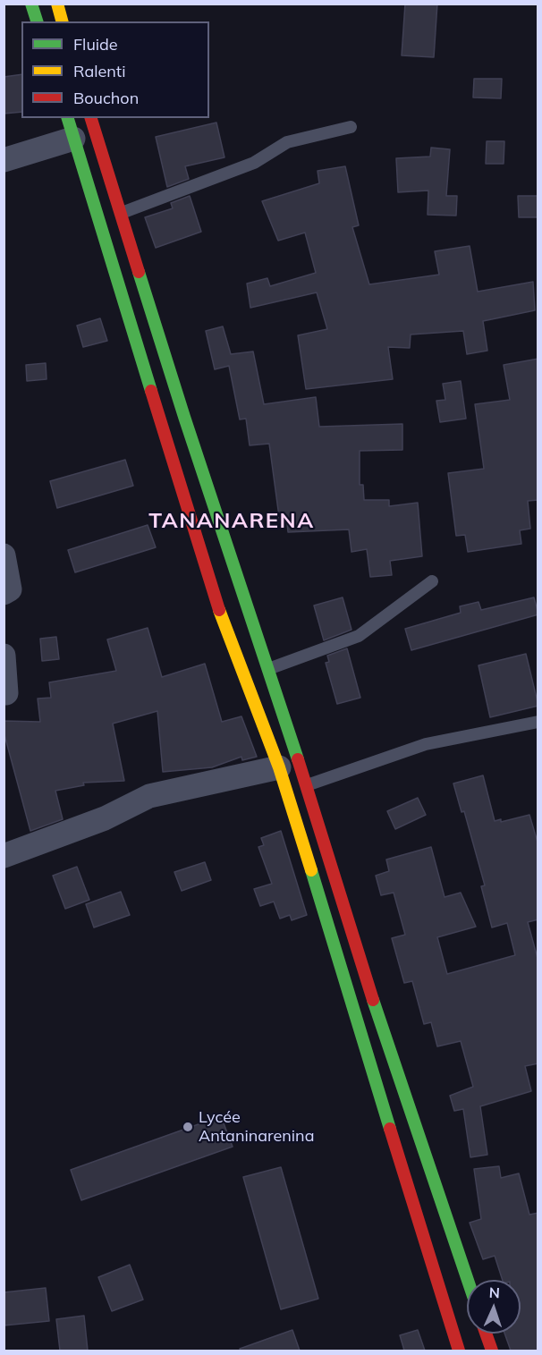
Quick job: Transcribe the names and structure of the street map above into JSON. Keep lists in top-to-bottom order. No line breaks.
{"districts":["TANANARENA"],"places":["Lycée Antaninarenina"],"legend":["Fluide","Ralenti","Bouchon"],"north":"top"}
